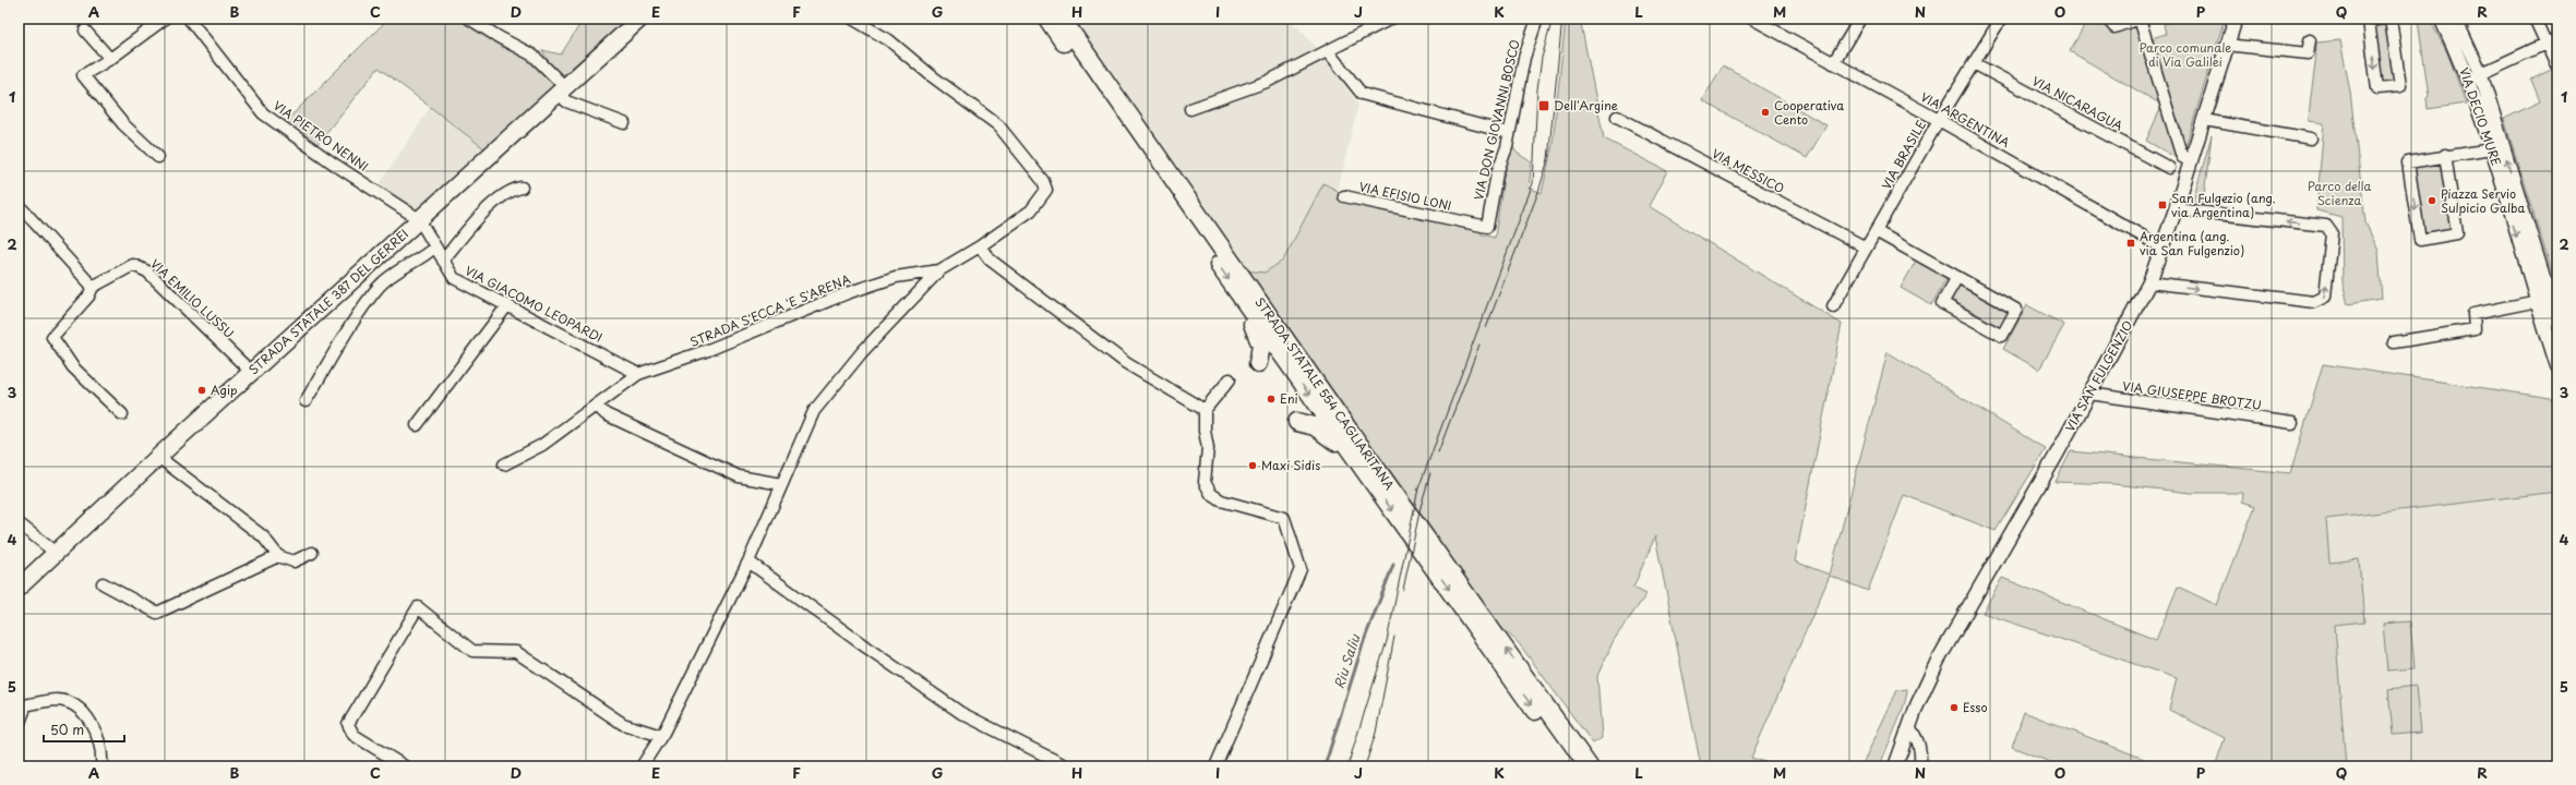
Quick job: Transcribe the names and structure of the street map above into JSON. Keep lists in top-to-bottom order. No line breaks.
{"streets":{"highway":["STRADA STATALE 554 CAGLIARITANA"],"main road":["STRADA STATALE 387 DEL GERREI"],"street":["VIA NICARAGUA","VIA DECIO MURE","VIA DON GIOVANNI BOSCO","VIA ARGENTINA","VIA PIETRO NENNI","VIA BRASILE","VIA MESSICO","VIA EFISIO LONI","VIA EMILIO LUSSU","VIA GIACOMO LEOPARDI","STRADA S'ECCA 'E S'ARENA","VIA SAN FULGENZIO","VIA GIUSEPPE BROTZU"]},"crossings":[["VIA NICARAGUA","VIA BRASILE"],["VIA DON GIOVANNI BOSCO","VIA EFISIO LONI"],["VIA ARGENTINA","VIA BRASILE"],["VIA ARGENTINA","VIA SAN FULGENZIO"],["VIA PIETRO NENNI","STRADA STATALE 387 DEL GERREI"],["VIA PIETRO NENNI","VIA GIACOMO LEOPARDI"],["VIA BRASILE","VIA MESSICO"],["VIA EMILIO LUSSU","STRADA STATALE 387 DEL GERREI"],["STRADA STATALE 387 DEL GERREI","VIA GIACOMO LEOPARDI"],["VIA GIACOMO LEOPARDI","STRADA S'ECCA 'E S'ARENA"],["VIA SAN FULGENZIO","VIA GIUSEPPE BROTZU"]],"water":["Riu Saliu"],"parks":["Parco comunale di Via Galilei","Parco della Scienza"],"places":{"transit":["Dell'Argine","San Fulgezio (ang. via Argentina)","Argentina (ang. via San Fulgenzio)"],"other":["Cooperativa Cento","Piazza Servio Sulpicio Galba","Agip","Eni","Maxi Sidis","Esso"]},"scale_bar":"50 m","grid":{"columns":["A","B","C","D","E","F","G","H","I","J","K","L","M","N","O","P","Q","R"],"rows":["1","2","3","4","5"]}}
